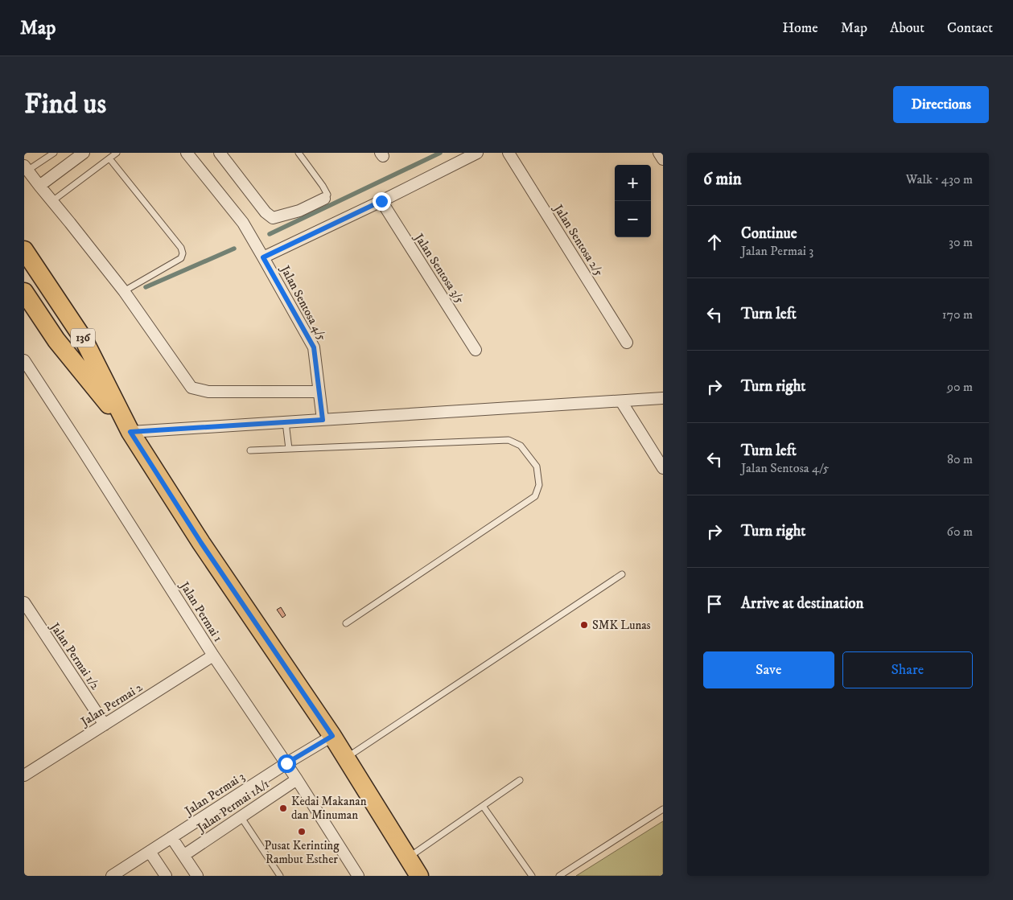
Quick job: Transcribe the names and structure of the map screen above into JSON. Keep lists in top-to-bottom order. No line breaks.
{"streets":{"main road":["136"],"street":["Jalan Sentosa 2/5","Jalan Sentosa 3/5","Jalan Sentosa 4/5","Jalan Permai 1","Jalan Permai 1/2","Jalan Permai 2","Jalan Permai 3","Jalan Permai 1A/1"]},"crossings":[["136","Jalan Permai 3"],["Jalan Permai 1","Jalan Permai 2"],["Jalan Permai 1","Jalan Permai 3"],["Jalan Permai 1","Jalan Permai 1A/1"],["Jalan Permai 1/2","Jalan Permai 2"]],"places":["SMK Lunas","Kedai Makanan dan Minuman","Pusat Kerinting Rambut Esther"],"page":{"header":"Map","nav":["Home","Map","About","Contact"],"buttons":["Directions",["Save","Share"]],"title":"Find us","heading":["6 min","Walk · 430 m"],"map_buttons":["+","−"],"list":[["Continue","Jalan Permai 3","30 m"],["Turn left","170 m"],["Turn right","90 m"],["Turn left","Jalan Sentosa 4/5","80 m"],["Turn right","60 m"],"Arrive at destination"]}}
